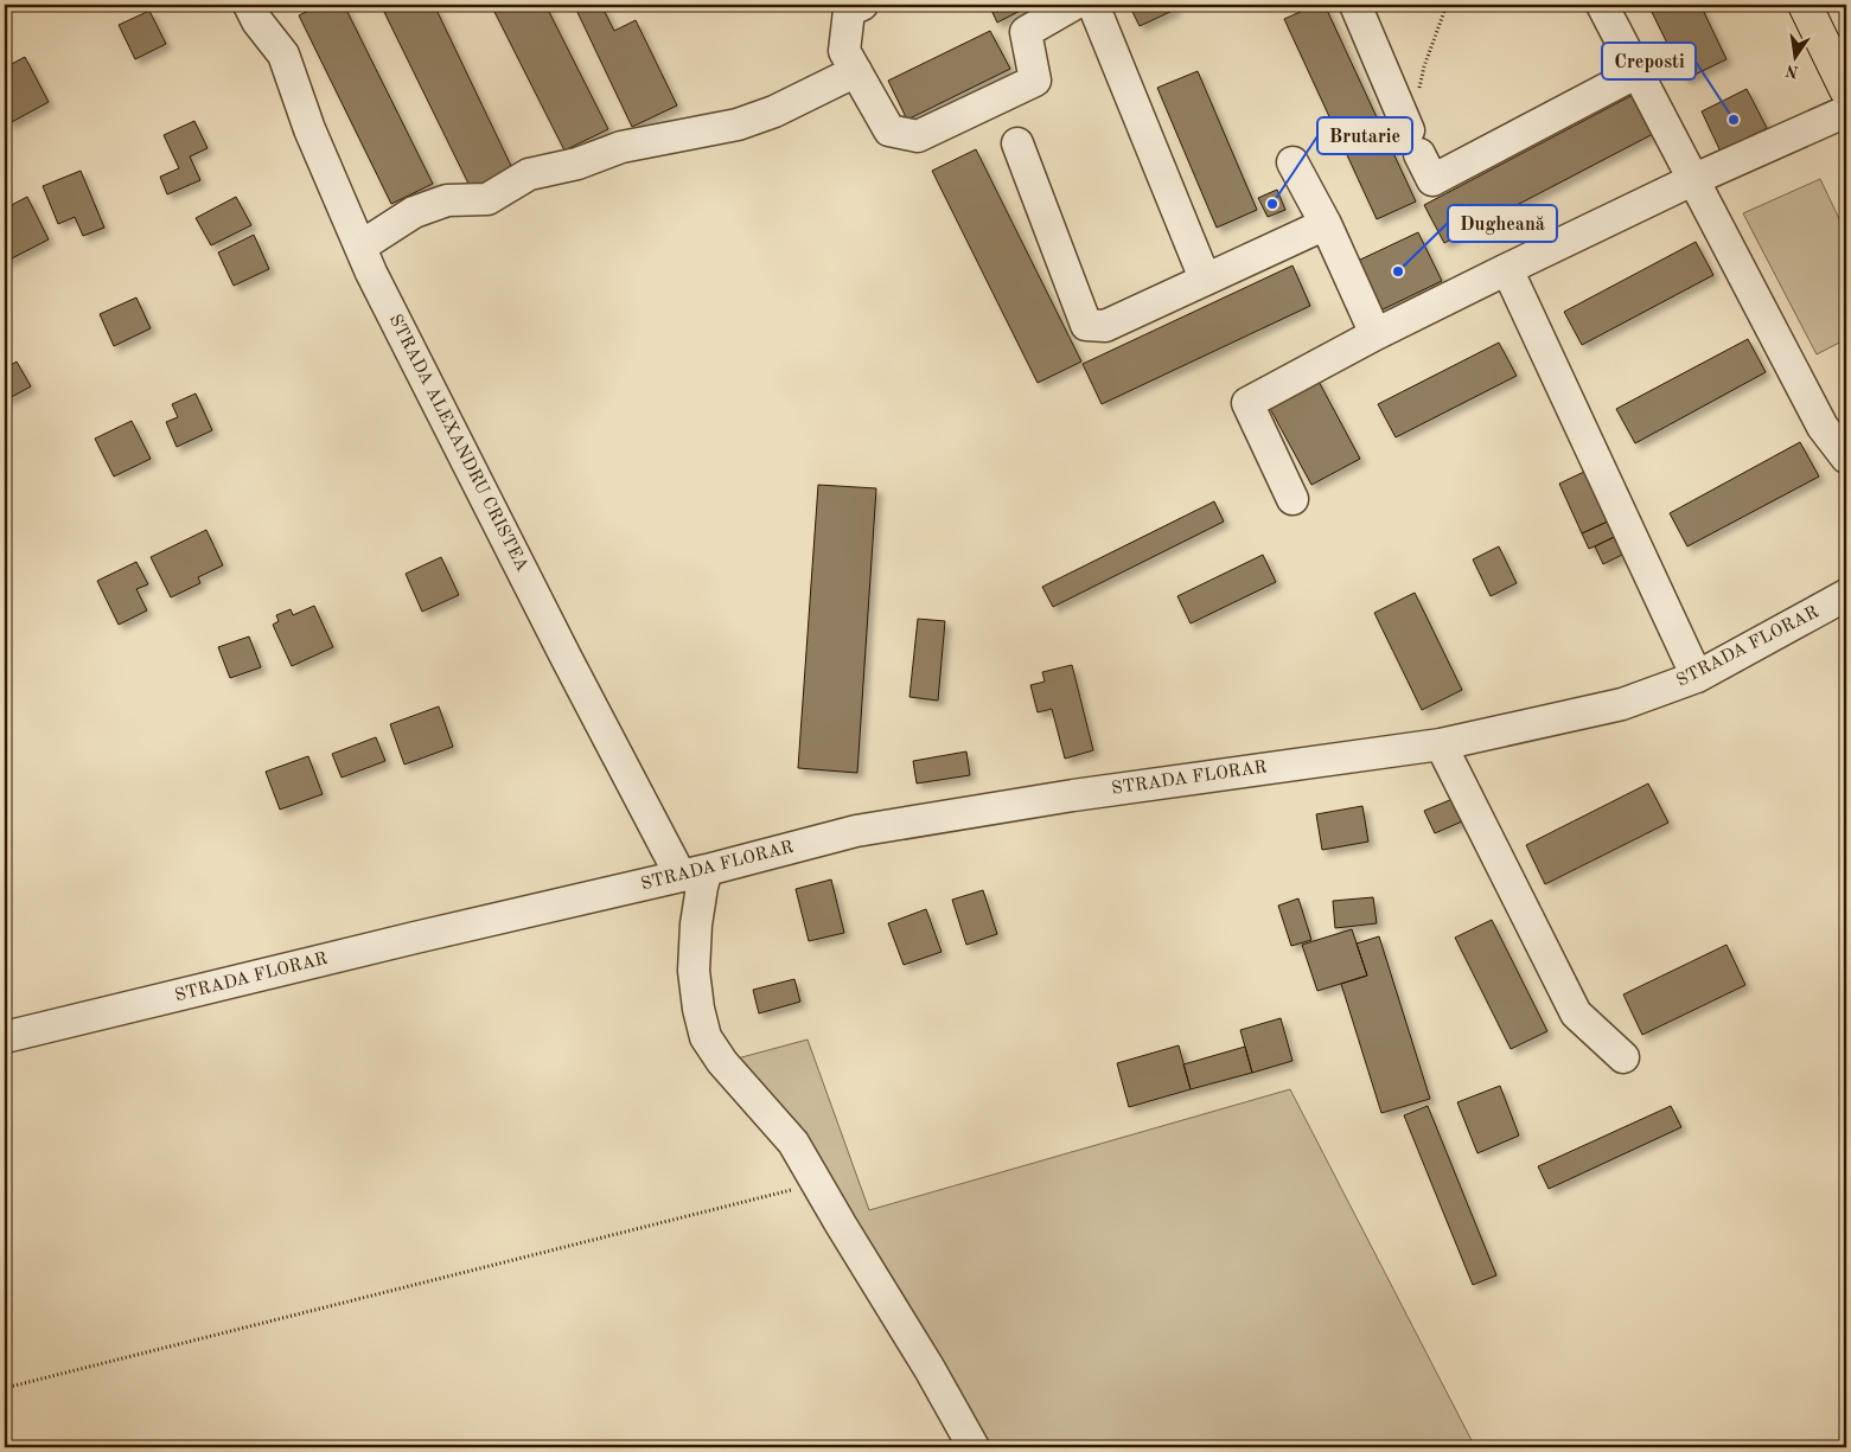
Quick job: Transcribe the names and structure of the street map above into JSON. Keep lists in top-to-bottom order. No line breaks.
{"streets":{"street":["STRADA ALEXANDRU CRISTEA","STRADA FLORAR"]},"crossings":[["STRADA ALEXANDRU CRISTEA","STRADA FLORAR"]],"places":["Creposti","Brutarie","Dugheană"],"north":"bottom"}
